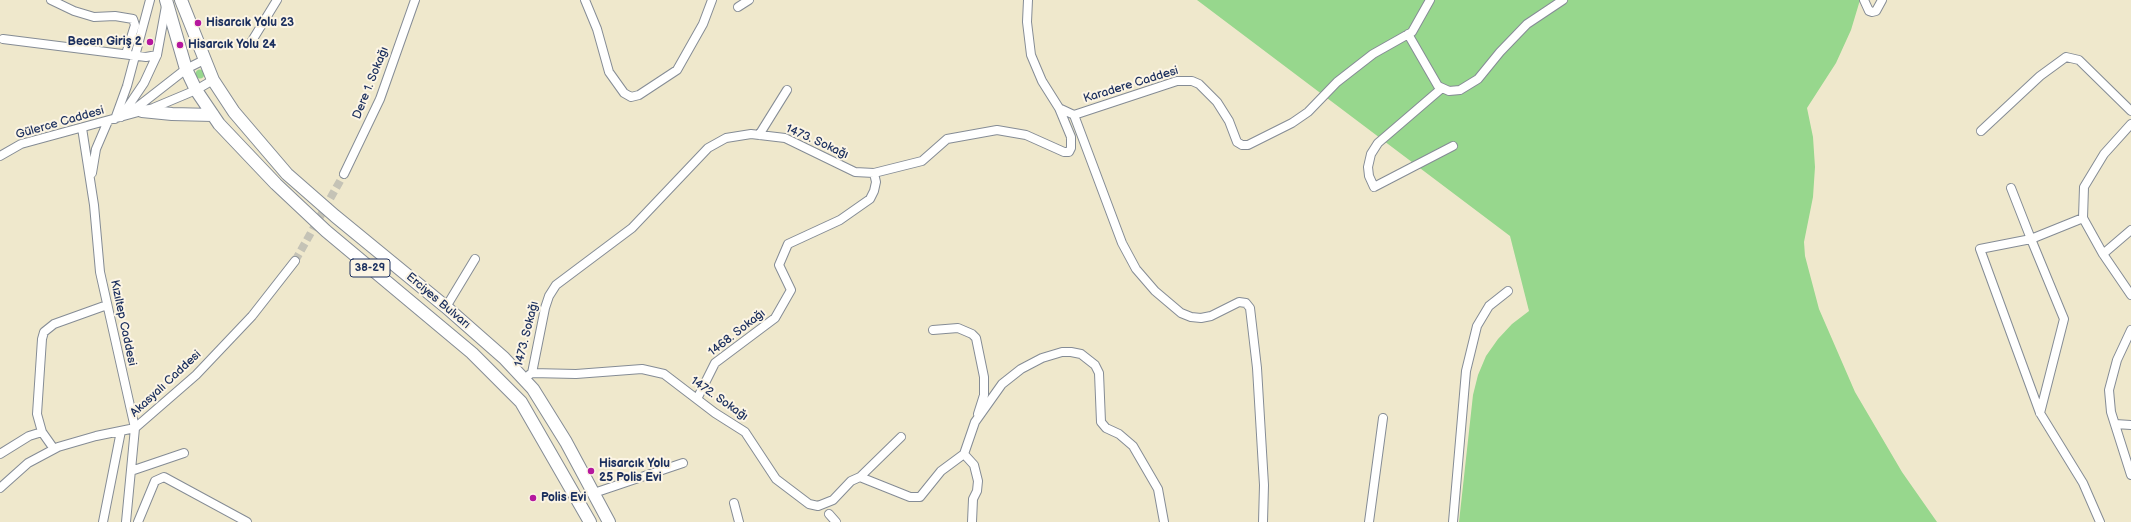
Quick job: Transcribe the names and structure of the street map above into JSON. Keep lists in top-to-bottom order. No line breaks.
{"streets":{"highway":["38-29","Erciyes Bulvarı"],"street":["Dere 1. Sokağı","Karadere Caddesi","Gülerce Caddesi","1473. Sokağı","Kızıltep Caddesi","1468. Sokağı","Akasyalı Caddesi","1472. Sokağı"]},"crossings":[["Karadere Caddesi","1473. Sokağı"],["Gülerce Caddesi","Erciyes Bulvarı"],["Gülerce Caddesi","Kızıltep Caddesi"],["1473. Sokağı","Erciyes Bulvarı"],["1473. Sokağı","1468. Sokağı"],["1473. Sokağı","1472. Sokağı"],["Erciyes Bulvarı","1472. Sokağı"],["Kızıltep Caddesi","Akasyalı Caddesi"],["1468. Sokağı","1472. Sokağı"]],"places":["Hisarcık Yolu 23","Becen Giriş 2","Hisarcık Yolu 24","Hisarcık Yolu 25 Polis Evi","Polis Evi"]}
